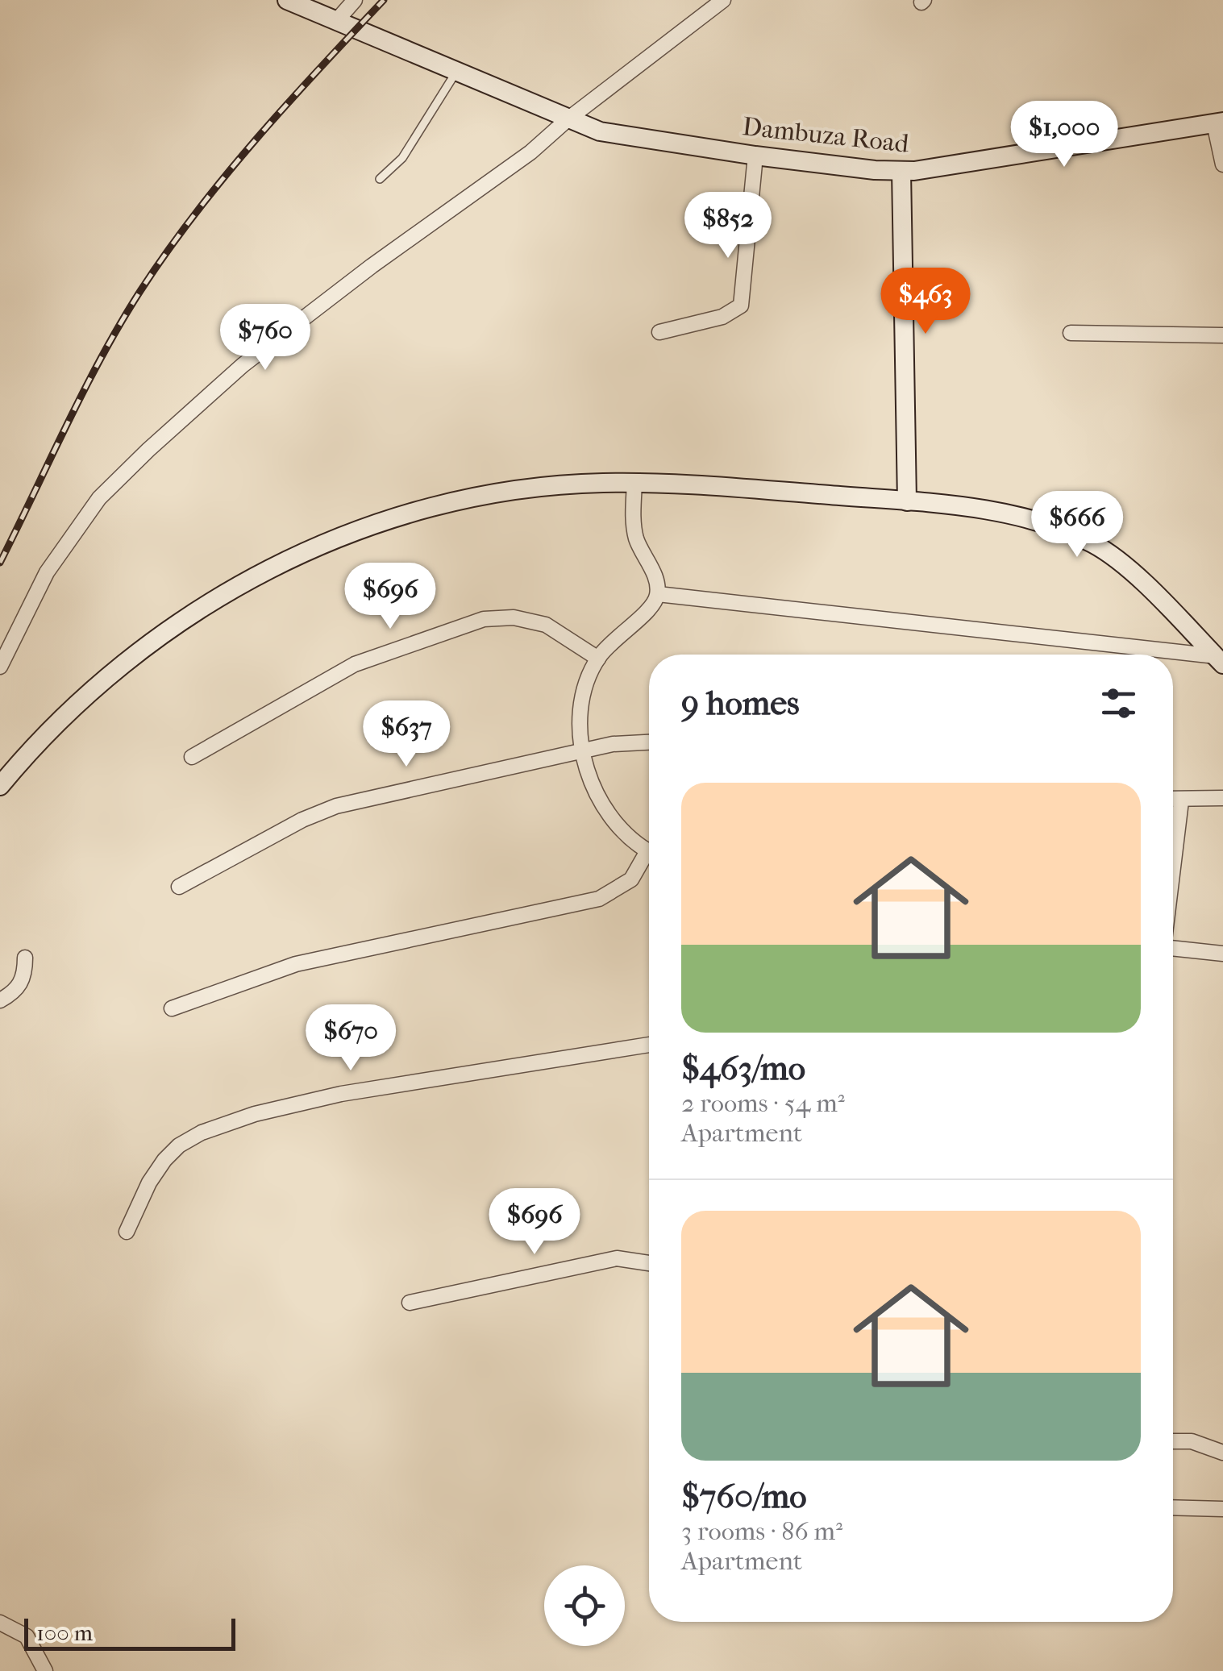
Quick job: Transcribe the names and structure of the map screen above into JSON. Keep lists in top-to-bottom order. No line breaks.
{"streets":{"street":["Dambuza Road"]},"scale_bar":"100 m","page":{"price":["$1,000","$852","$463","$760","$666","$696","$637","$670","$696"],"heading":"9 homes","list":[{"name":"$463/mo","note":"2 rooms · 54 m² · Apartment"},{"name":"$760/mo","note":"3 rooms · 86 m² · Apartment"}],"scale":"100 m"}}
